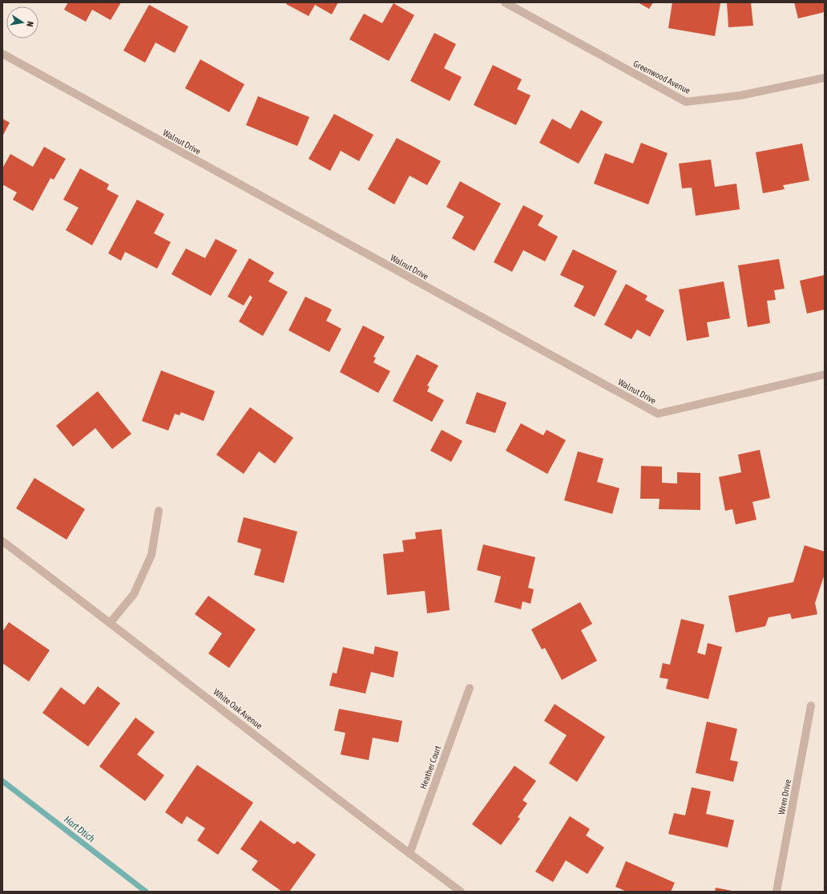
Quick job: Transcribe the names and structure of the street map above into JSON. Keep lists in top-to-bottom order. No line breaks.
{"streets":{"street":["Greenwood Avenue","Walnut Drive","White Oak Avenue","Heather Court","Wren Drive"]},"crossings":[["White Oak Avenue","Heather Court"]],"water":["Hart Dtich"],"north":"right"}
